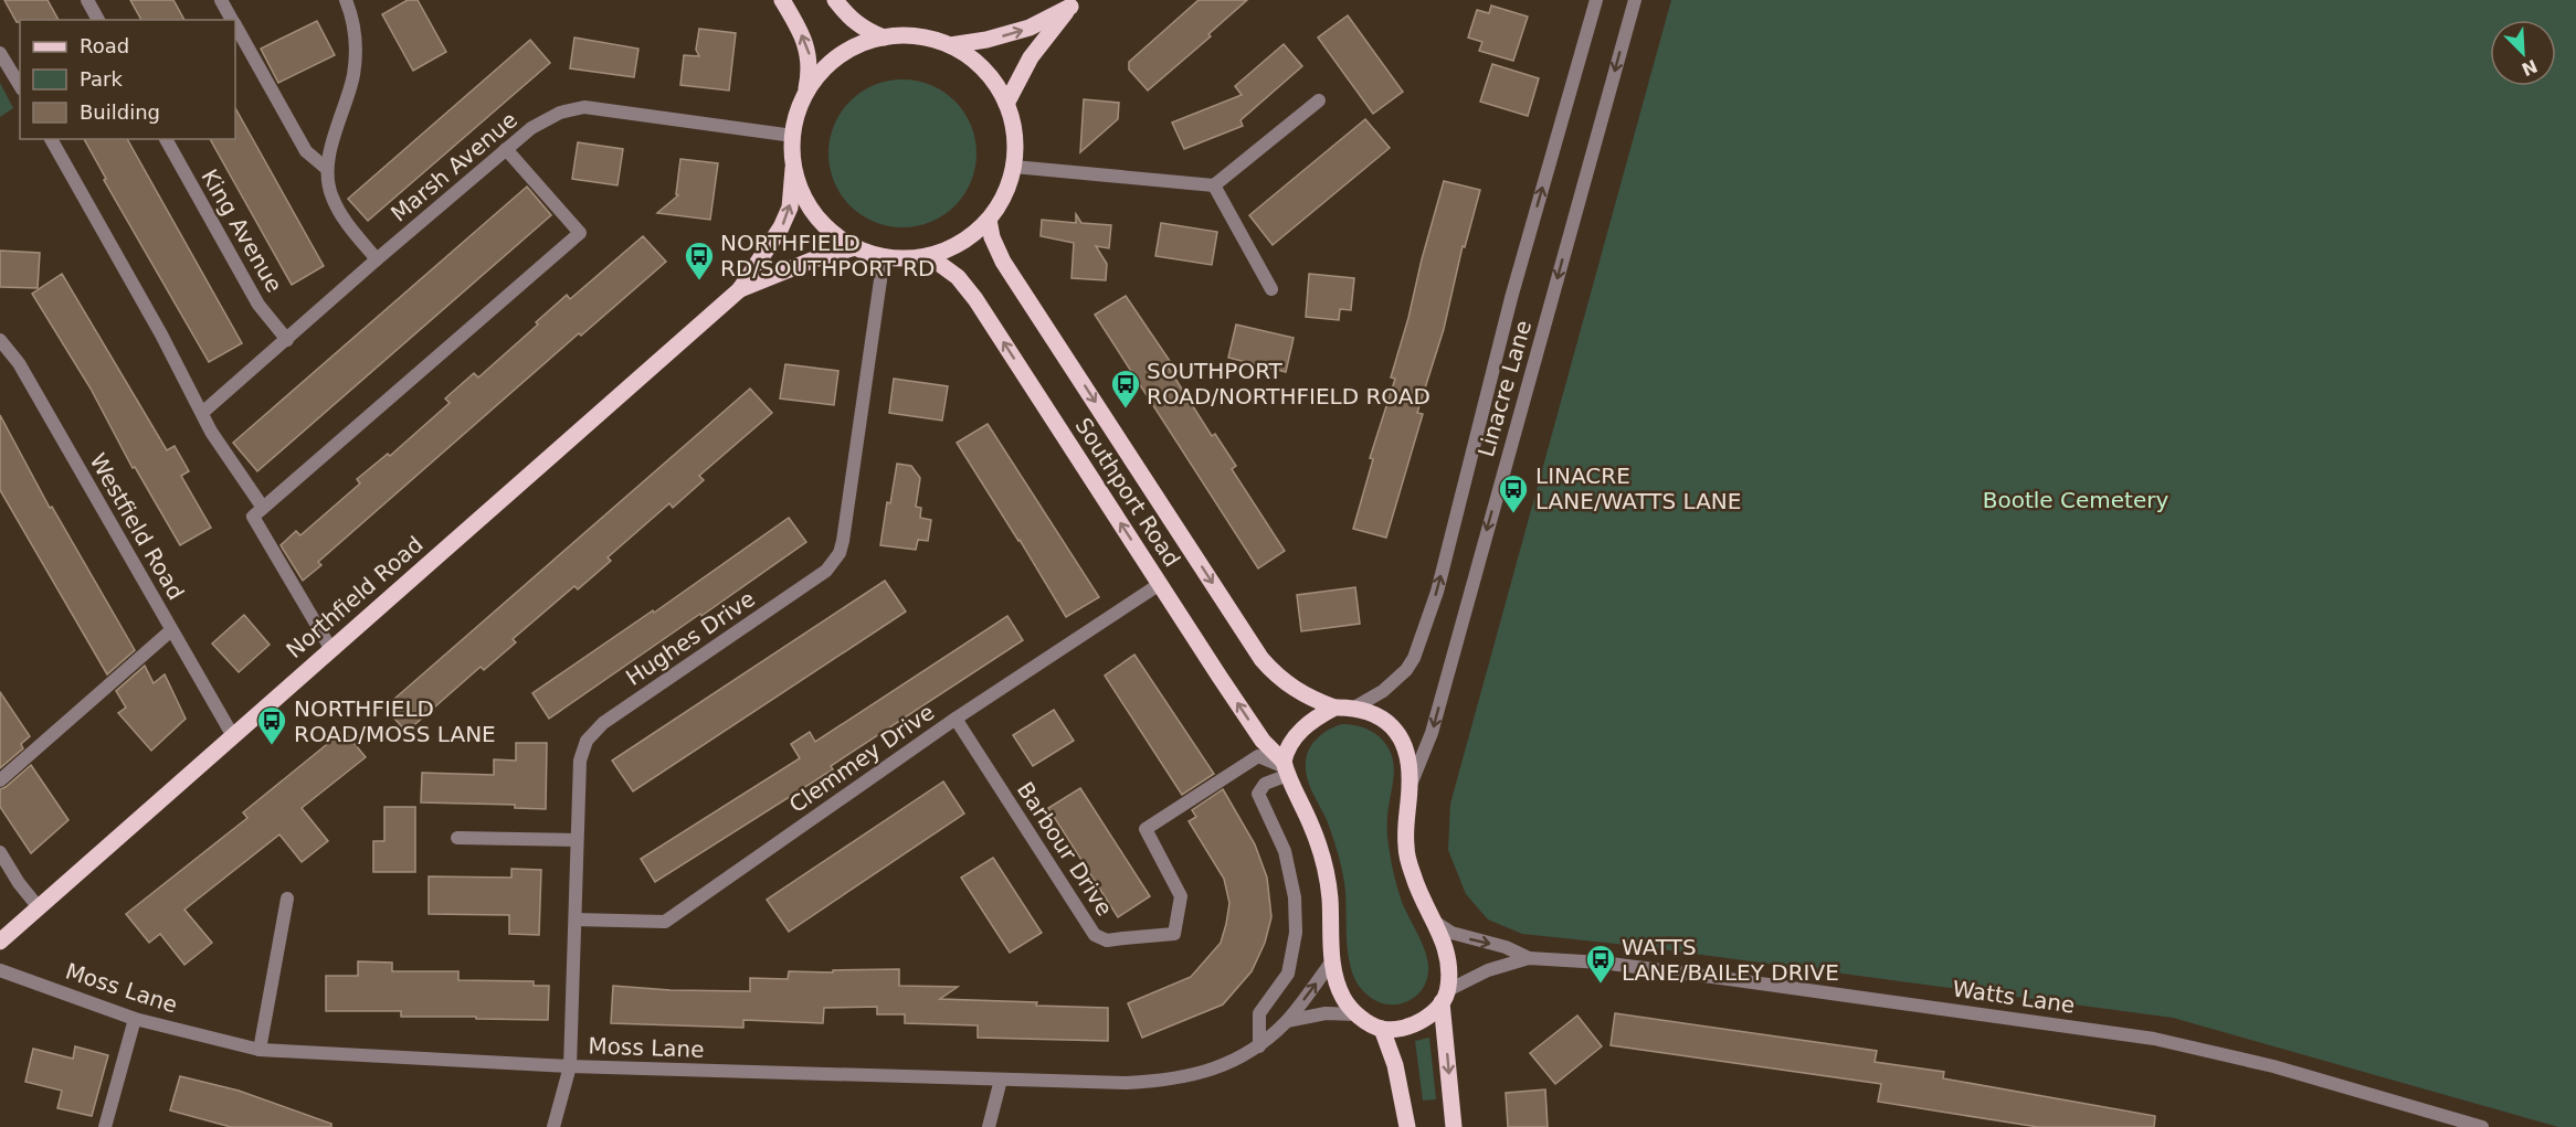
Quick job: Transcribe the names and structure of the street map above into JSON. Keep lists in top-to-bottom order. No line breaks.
{"streets":{"main road":["Southport Road","Northfield Road"],"street":["Marsh Avenue","King Avenue","Linacre Lane","Westfield Road","Hughes Drive","Clemmey Drive","Barbour Drive","Moss Lane","Watts Lane"]},"crossings":[["Marsh Avenue","King Avenue"],["Marsh Avenue","Southport Road"],["Marsh Avenue","Northfield Road"],["Marsh Avenue","Hughes Drive"],["Southport Road","Northfield Road"],["Southport Road","Hughes Drive"],["Southport Road","Clemmey Drive"],["Southport Road","Barbour Drive"],["Southport Road","Moss Lane"],["Westfield Road","Northfield Road"],["Northfield Road","Hughes Drive"],["Hughes Drive","Clemmey Drive"],["Hughes Drive","Moss Lane"],["Clemmey Drive","Barbour Drive"]],"parks":["Bootle Cemetery"],"places":{"bus stop":["NORTHFIELD RD/SOUTHPORT RD","SOUTHPORT ROAD/NORTHFIELD ROAD","LINACRE LANE/WATTS LANE","NORTHFIELD ROAD/MOSS LANE","WATTS LANE/BAILEY DRIVE"]},"legend":["Road","Park","Building"],"north":"bottom right"}
